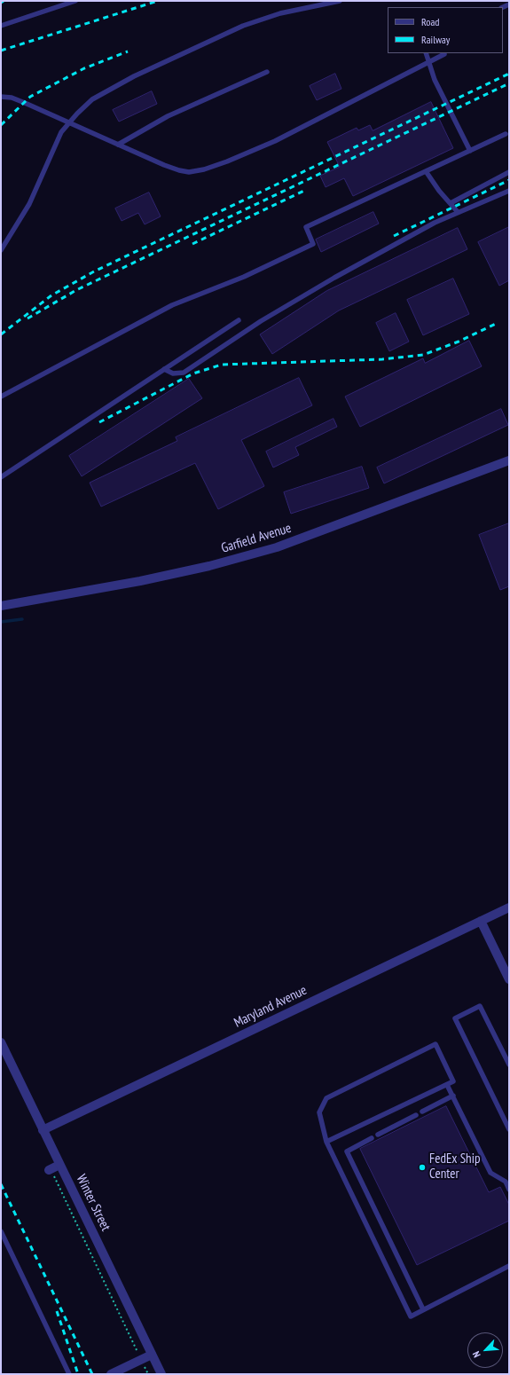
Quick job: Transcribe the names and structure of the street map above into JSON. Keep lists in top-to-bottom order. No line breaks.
{"streets":{"street":["Garfield Avenue","Maryland Avenue","Winter Street"]},"crossings":[["Maryland Avenue","Winter Street"]],"places":["FedEx Ship Center"],"legend":["Road","Railway"],"north":"bottom left"}
